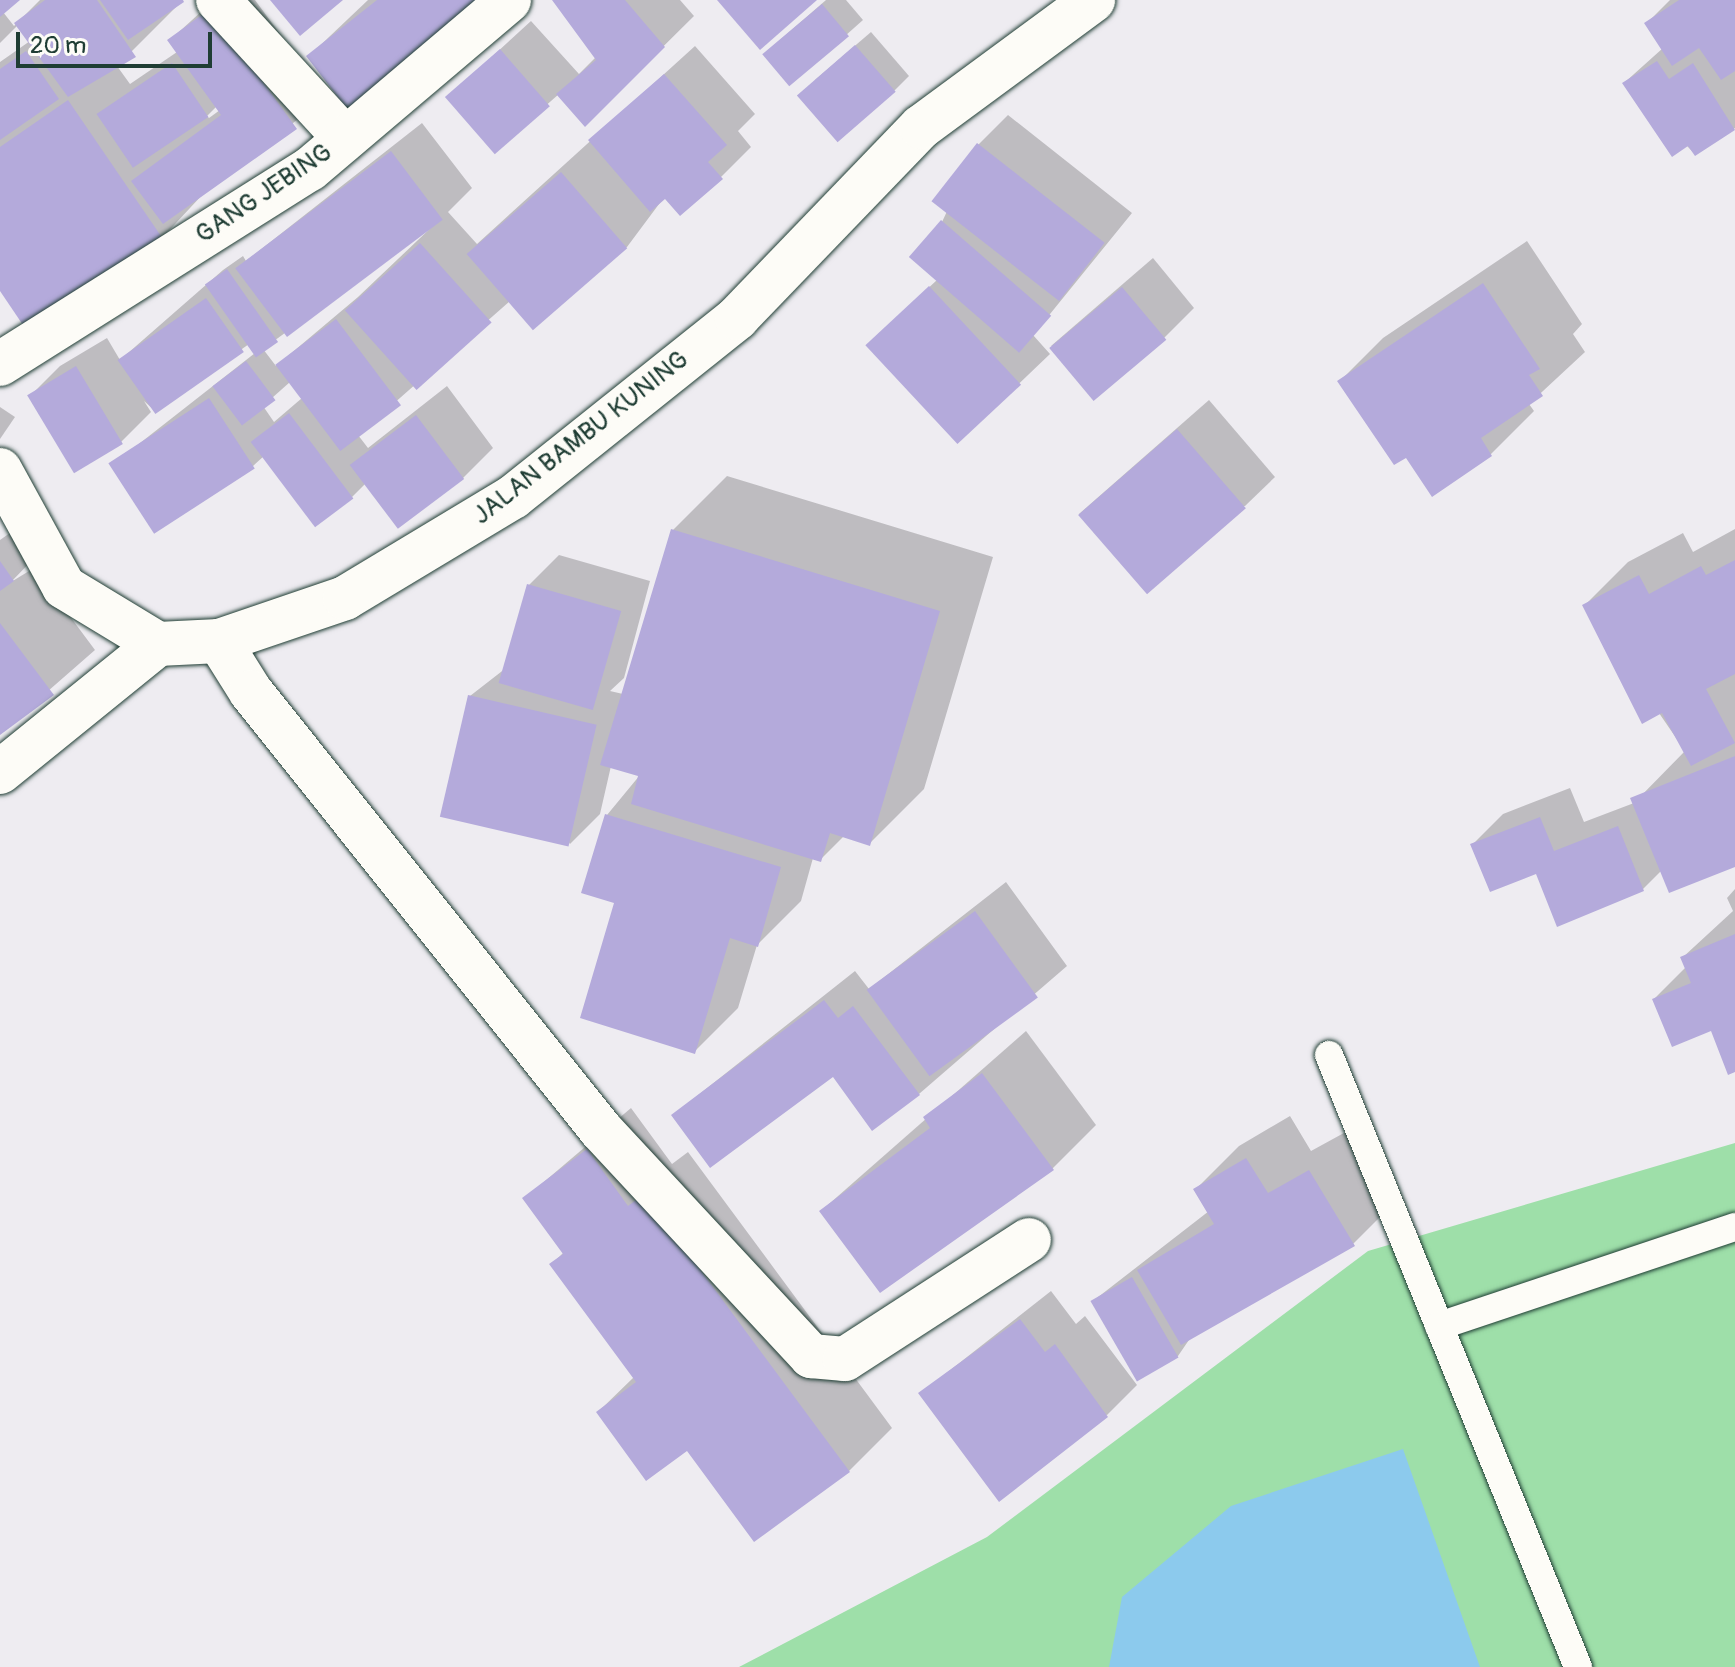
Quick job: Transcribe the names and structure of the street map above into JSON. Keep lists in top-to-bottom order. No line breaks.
{"streets":{"street":["GANG JEBING","JALAN BAMBU KUNING"]},"scale_bar":"20 m"}
